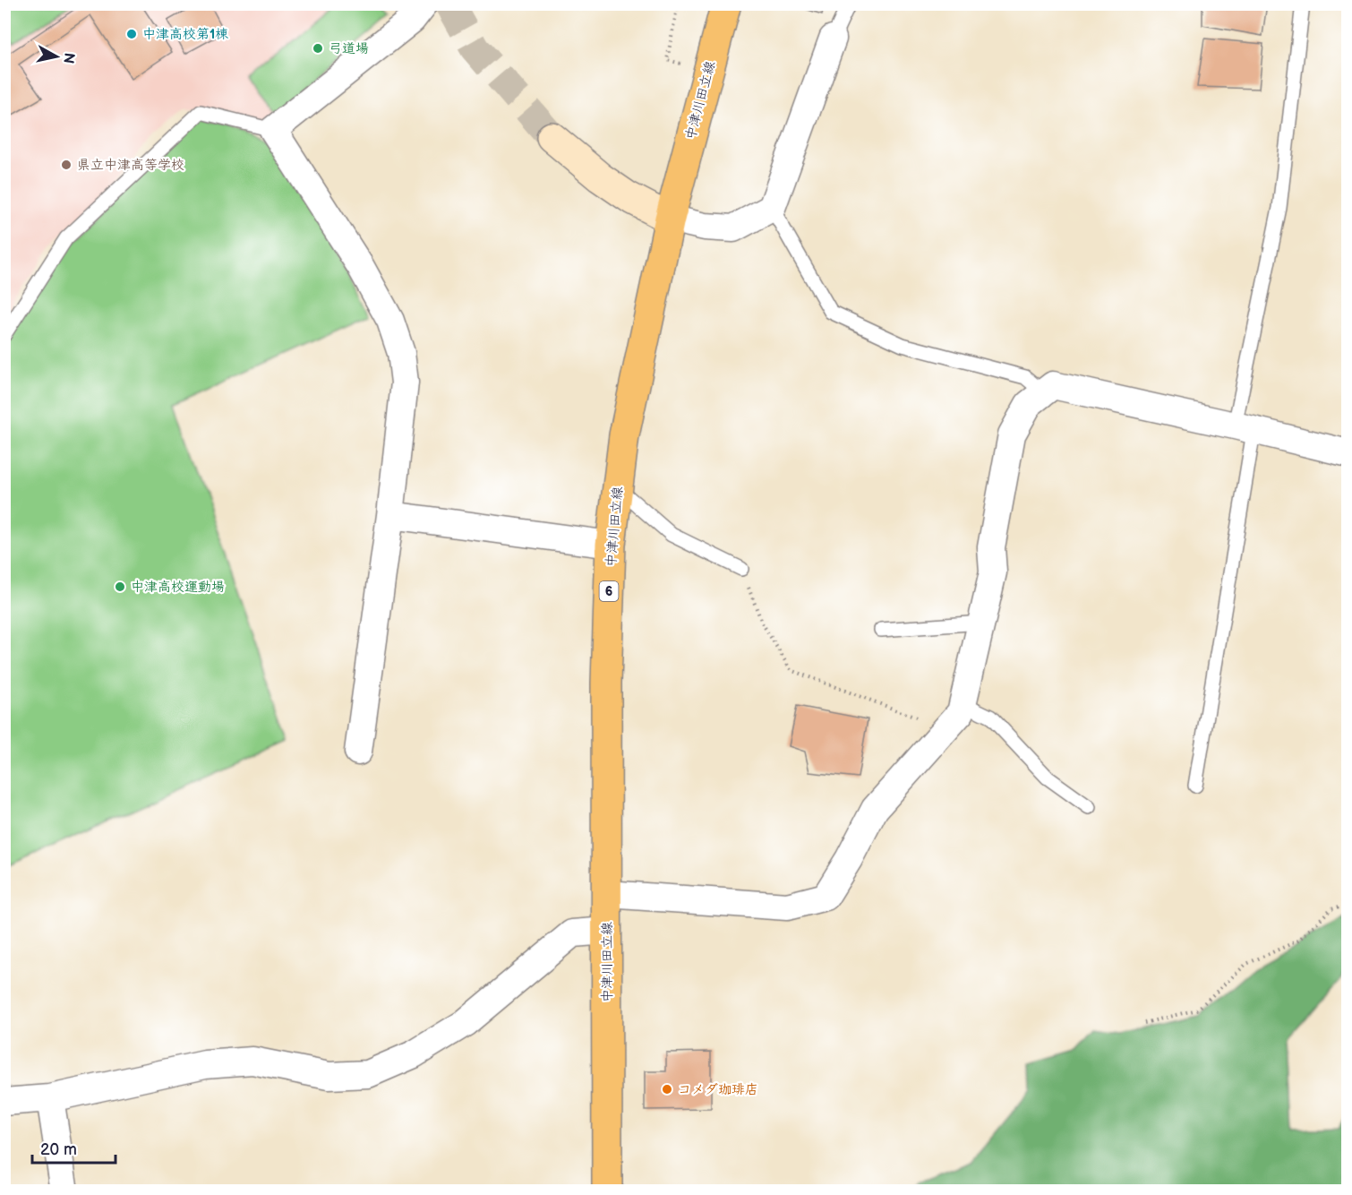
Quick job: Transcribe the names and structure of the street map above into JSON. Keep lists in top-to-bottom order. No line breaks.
{"streets":{"main road":["中津川田立線","6"]},"places":["中津高校第1棟","弓道場","県立中津高等学校","中津高校運動場","コメダ珈琲店"],"scale_bar":"20 m","north":"right"}
